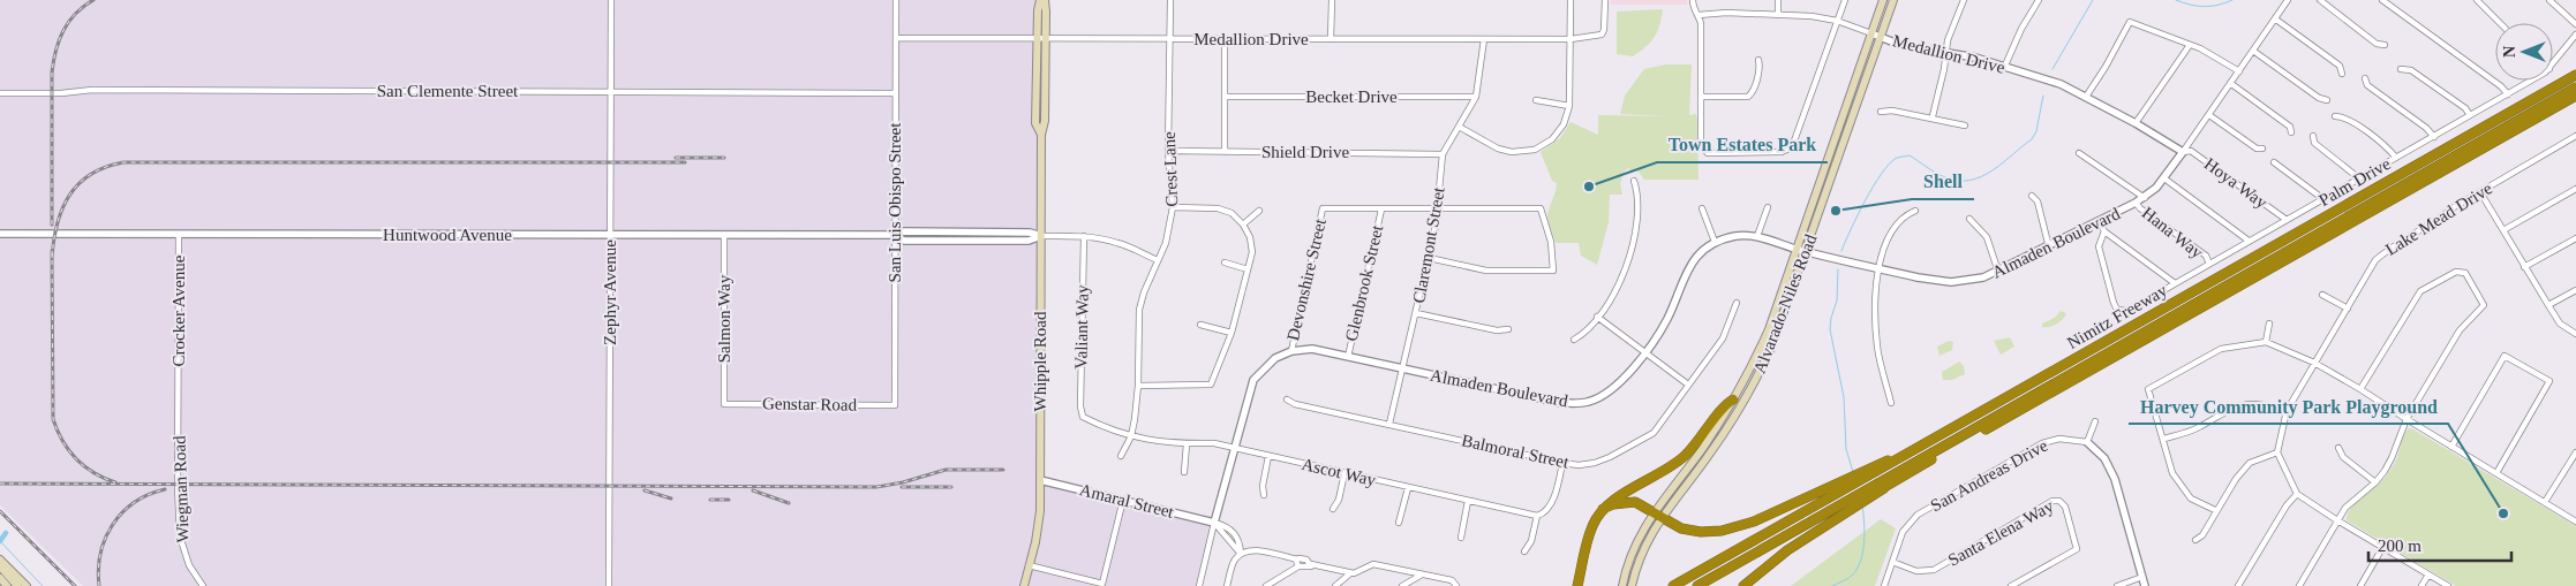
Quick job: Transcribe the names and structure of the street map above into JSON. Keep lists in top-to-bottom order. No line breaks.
{"streets":{"highway":["Nimitz Freeway"],"main road":["Alvarado-Niles Road","Whipple Road"],"street":["Medallion Drive","San Clemente Street","Becket Drive","Shield Drive","Crest Lane","Palm Drive","Hoya Way","San Luis Obispo Street","Lake Mead Drive","Hana Way","Huntwood Avenue","Almaden Boulevard","Claremont Street","Devonshire Street","Glenbrook Street","Zephyr Avenue","Crocker Avenue","Salmon Way","Valiant Way","Genstar Road","Balmoral Street","Ascot Way","San Andreas Drive","Wiegman Road","Amaral Street","Santa Elena Way"]},"crossings":[["Medallion Drive","Crest Lane"],["Medallion Drive","Hoya Way"],["Medallion Drive","San Luis Obispo Street"],["Medallion Drive","Almaden Boulevard"],["Medallion Drive","Claremont Street"],["Medallion Drive","Alvarado-Niles Road"],["Medallion Drive","Whipple Road"],["San Clemente Street","San Luis Obispo Street"],["San Clemente Street","Zephyr Avenue"],["Becket Drive","Claremont Street"],["Shield Drive","Crest Lane"],["Shield Drive","Claremont Street"],["Crest Lane","Huntwood Avenue"],["Crest Lane","Ascot Way"],["Palm Drive","Hoya Way"],["Palm Drive","Hana Way"],["Hoya Way","Almaden Boulevard"],["San Luis Obispo Street","Huntwood Avenue"],["San Luis Obispo Street","Genstar Road"],["Hana Way","Almaden Boulevard"],["Huntwood Avenue","Zephyr Avenue"],["Huntwood Avenue","Crocker Avenue"],["Huntwood Avenue","Salmon Way"],["Huntwood Avenue","Valiant Way"],["Huntwood Avenue","Whipple Road"],["Almaden Boulevard","Claremont Street"],["Almaden Boulevard","Devonshire Street"],["Almaden Boulevard","Glenbrook Street"],["Almaden Boulevard","Alvarado-Niles Road"],["Claremont Street","Balmoral Street"],["Devonshire Street","Glenbrook Street"],["Crocker Avenue","Wiegman Road"],["Salmon Way","Genstar Road"],["Valiant Way","Ascot Way"],["Whipple Road","Amaral Street"],["San Andreas Drive","Santa Elena Way"]],"places":["Town Estates Park","Shell","Harvey Community Park Playground"],"scale_bar":"200 m","north":"left"}
